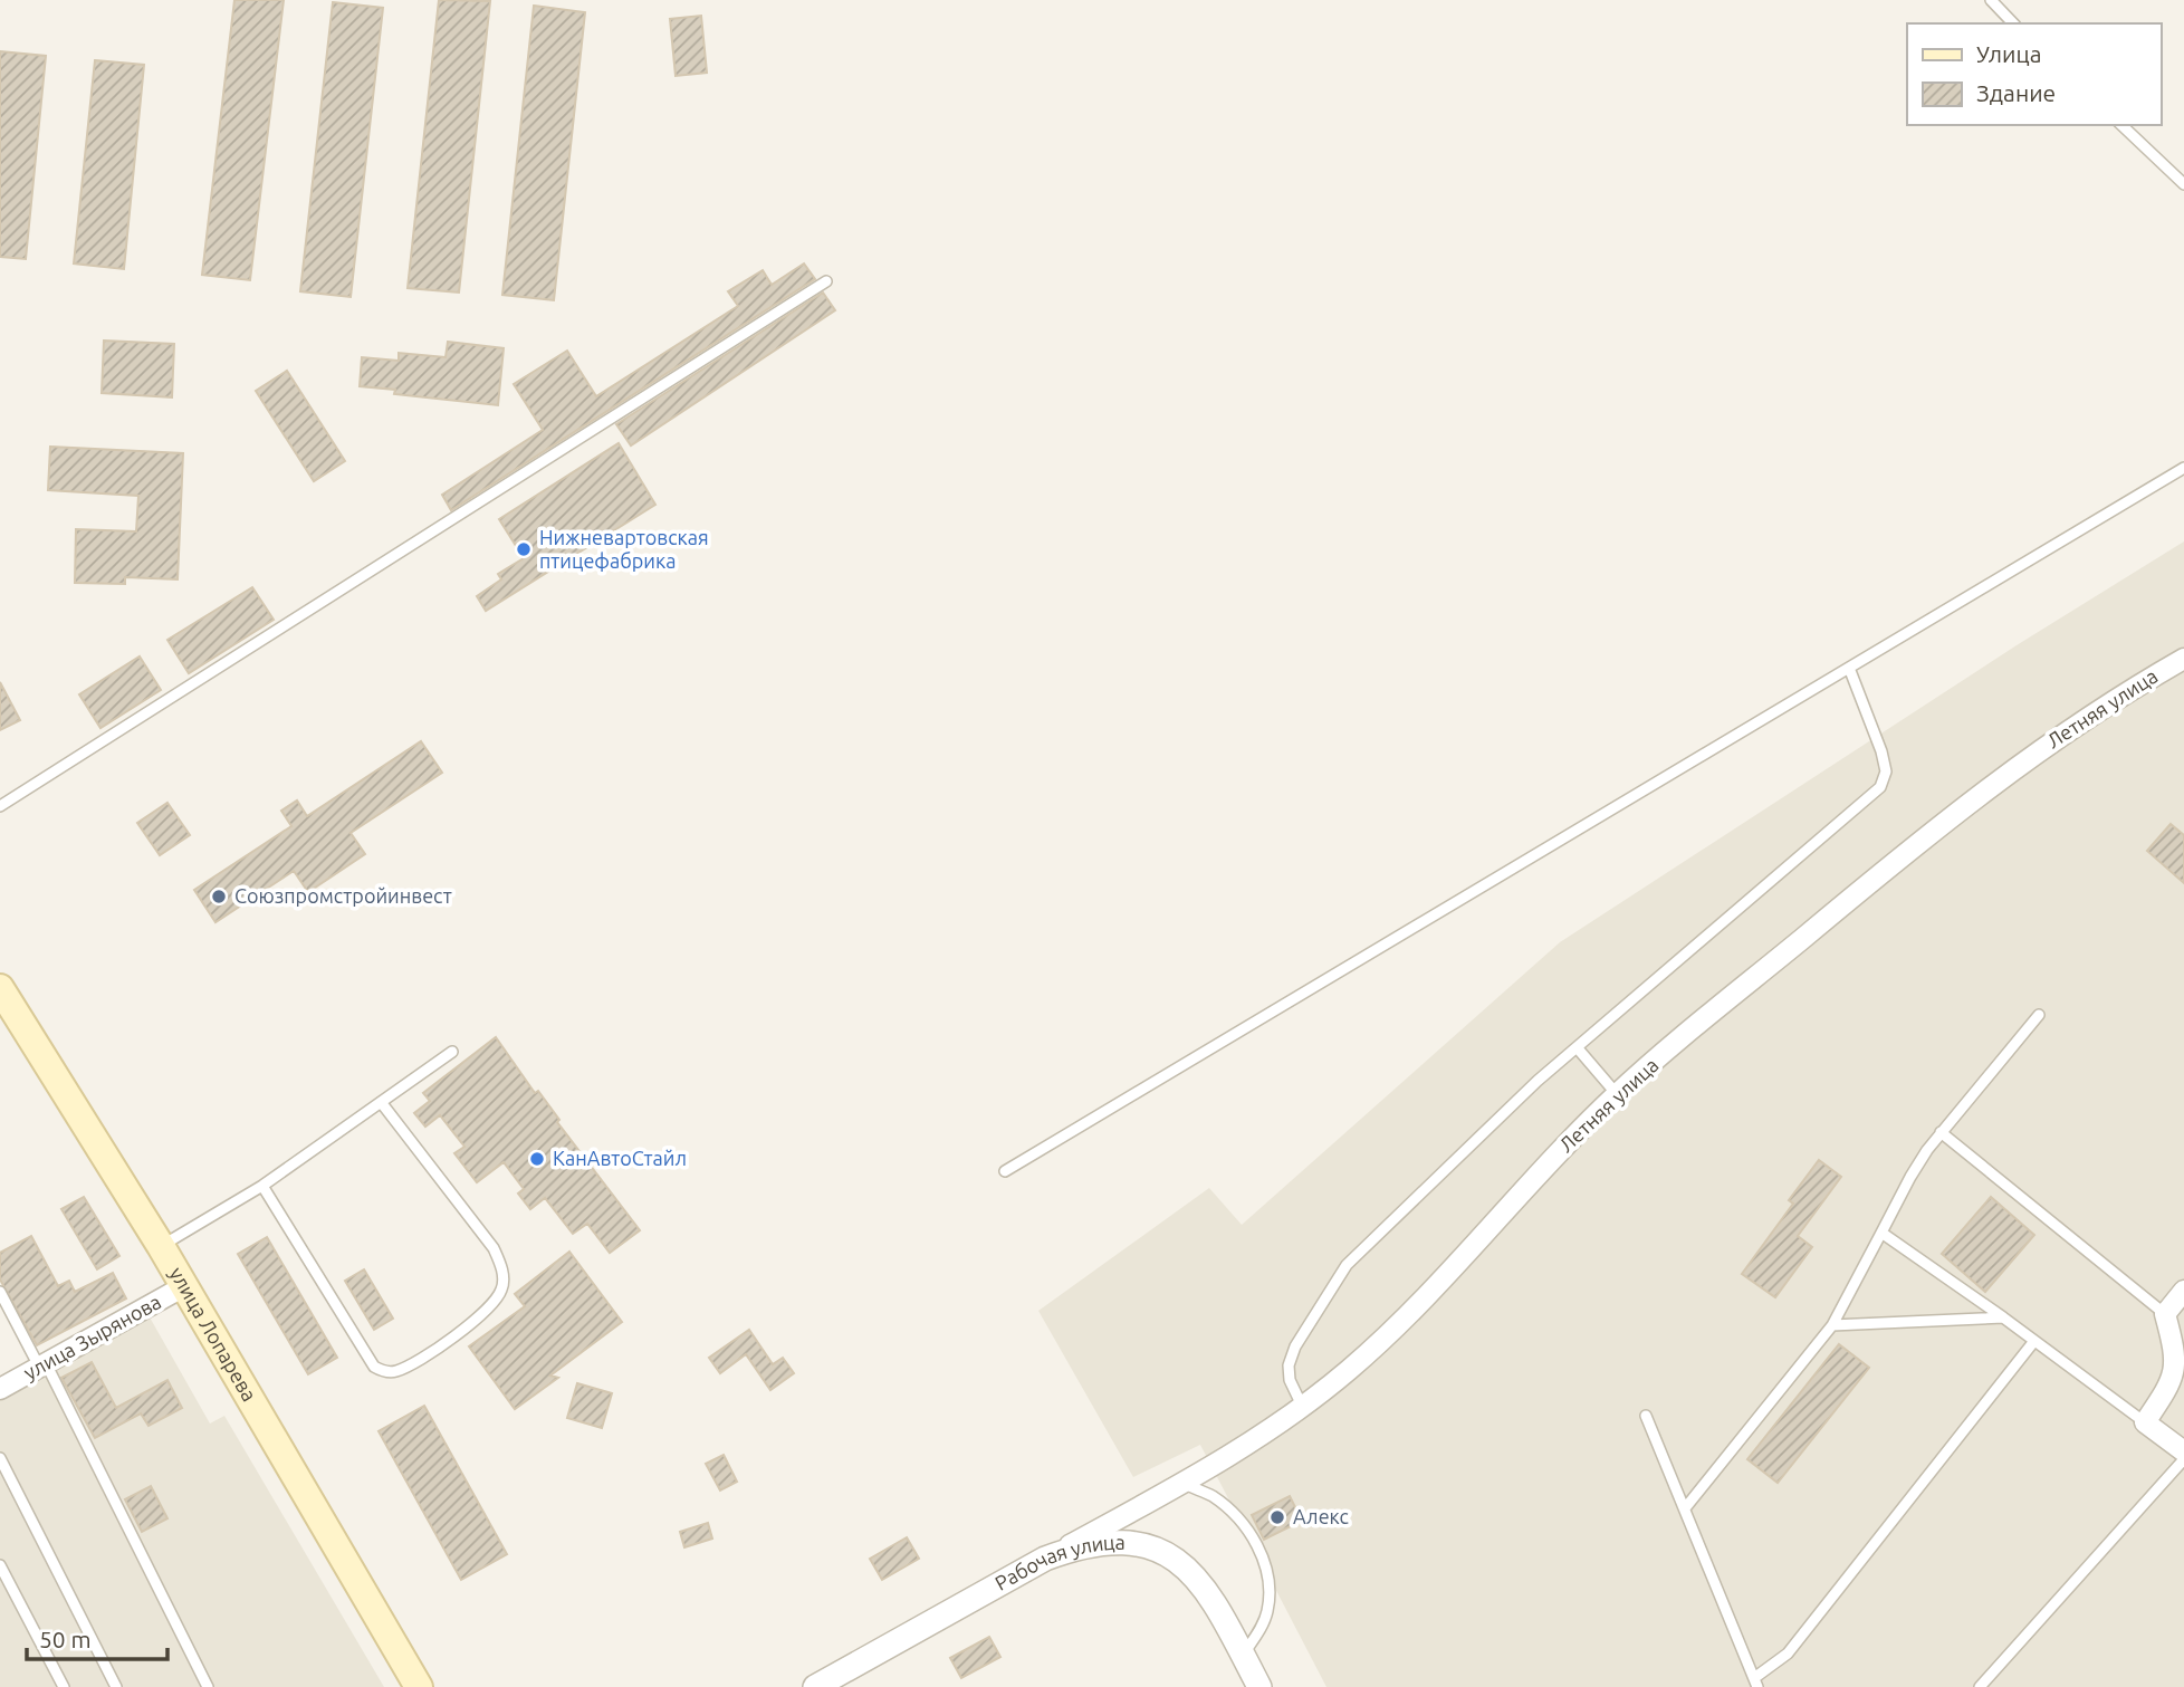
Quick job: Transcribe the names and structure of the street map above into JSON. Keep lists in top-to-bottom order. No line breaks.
{"streets":{"main road":["улица Лопарева"],"street":["Летняя улица","улица Зырянова","Рабочая улица"]},"crossings":[["Летняя улица","Рабочая улица"],["улица Лопарева","улица Зырянова"]],"places":["Нижневартовская птицефабрика","Союзпромстройинвест","КанАвтоСтайл","Алекс"],"legend":["Улица","Здание"],"scale_bar":"50 m"}
